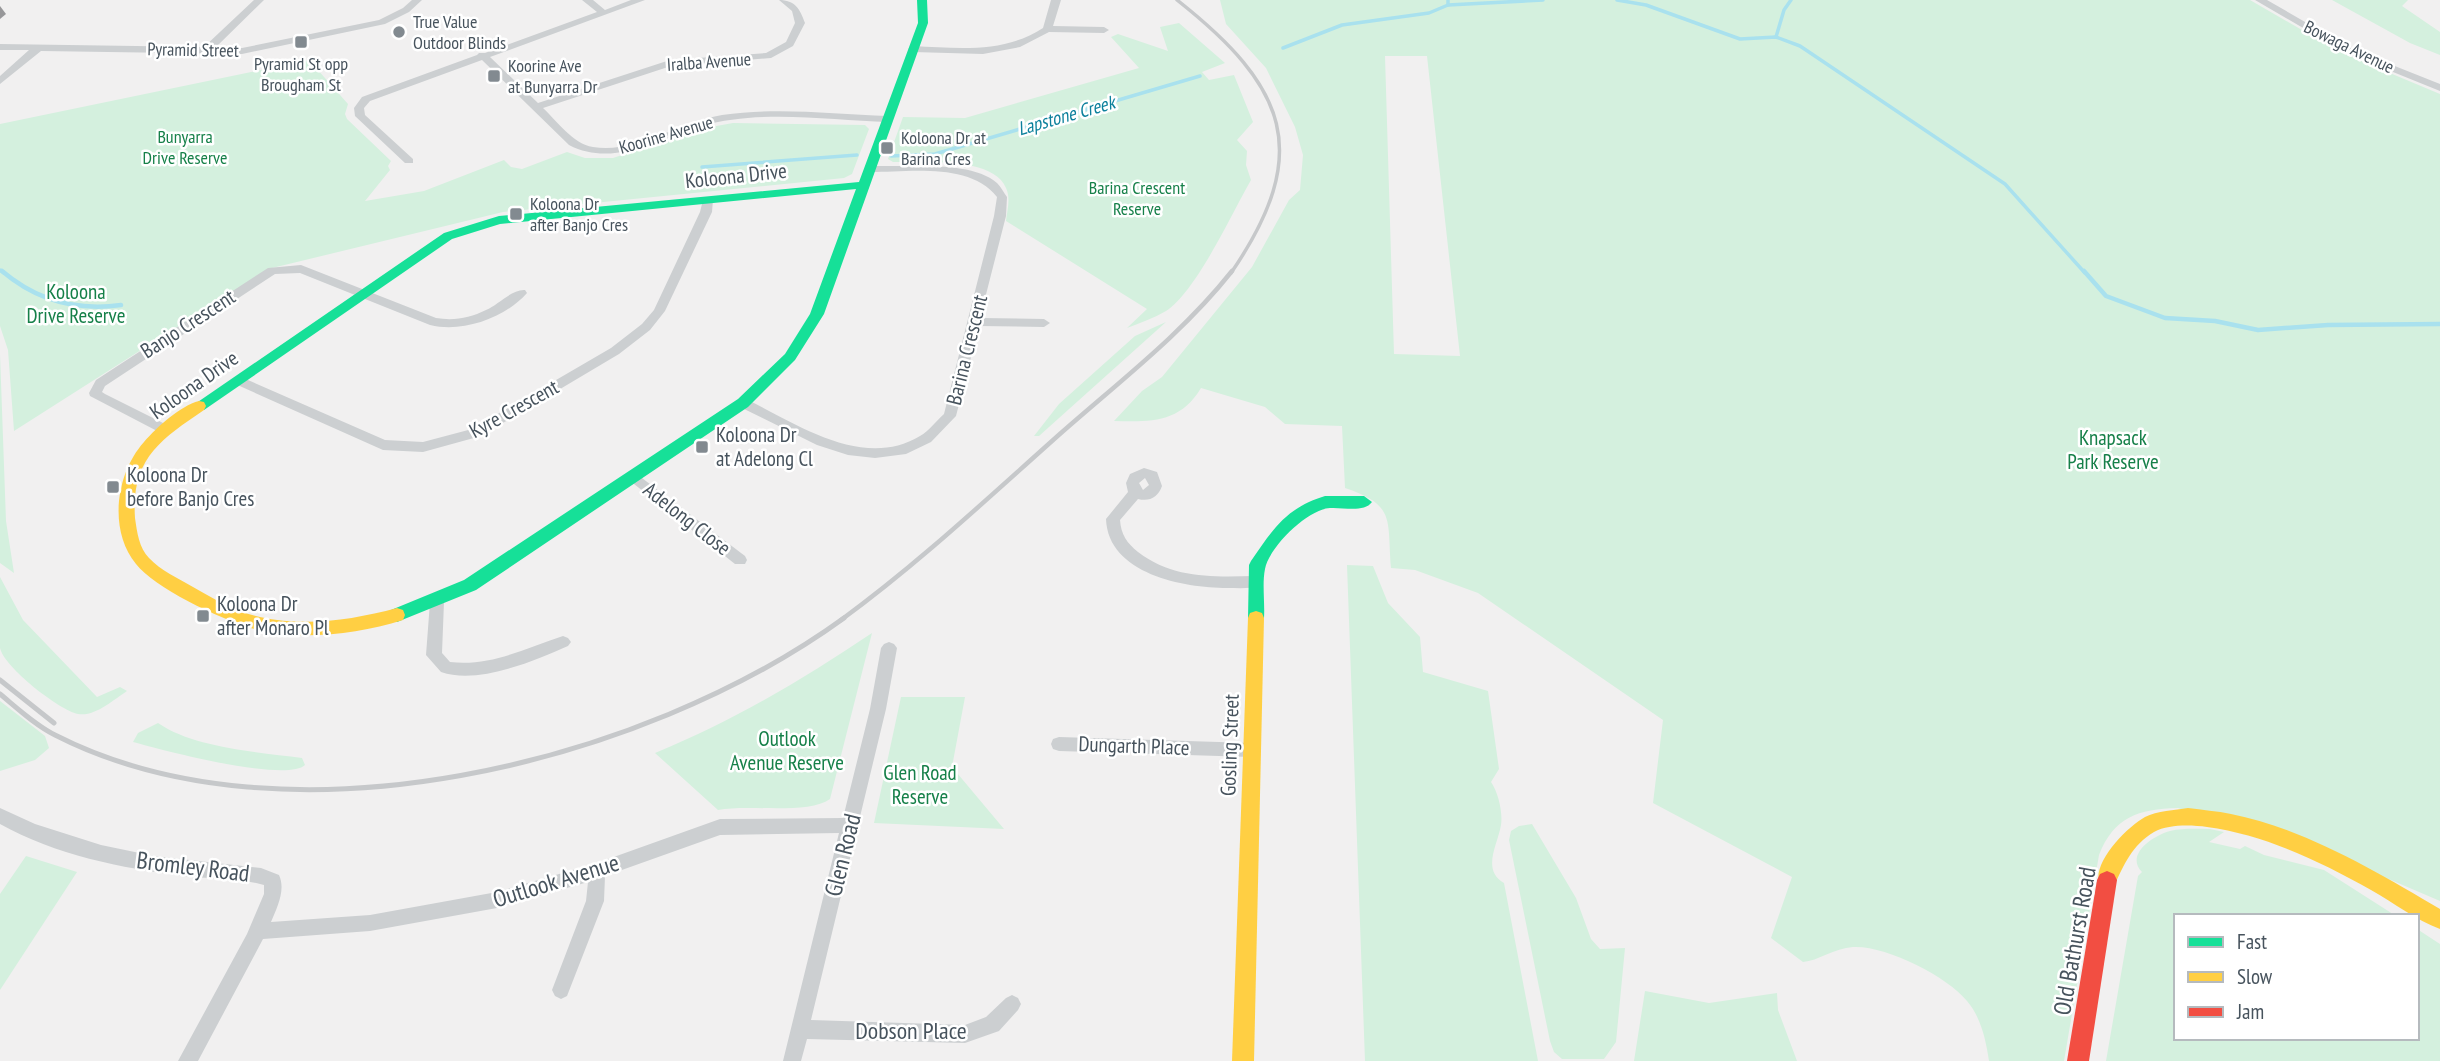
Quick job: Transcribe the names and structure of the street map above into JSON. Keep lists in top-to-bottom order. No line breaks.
{"streets":{"street":["Bowaga Avenue","Pyramid Street","Iralba Avenue","Koorine Avenue","Koloona Drive","Banjo Crescent","Barina Crescent","Kyre Crescent","Adelong Close","Gosling Street","Dungarth Place","Glen Road","Bromley Road","Outlook Avenue","Old Bathurst Road","Dobson Place"]},"crossings":[["Iralba Avenue","Koorine Avenue"],["Koorine Avenue","Koloona Drive"],["Koloona Drive","Banjo Crescent"],["Koloona Drive","Barina Crescent"],["Koloona Drive","Kyre Crescent"],["Koloona Drive","Adelong Close"],["Gosling Street","Dungarth Place"],["Glen Road","Outlook Avenue"],["Glen Road","Dobson Place"],["Bromley Road","Outlook Avenue"]],"water":["Lapstone Creek"],"parks":["Bunyarra Drive Reserve","Barina Crescent Reserve","Koloona Drive Reserve","Knapsack Park Reserve","Outlook Avenue Reserve","Glen Road Reserve"],"places":{"other":["True Value Outdoor Blinds"],"transit":["Pyramid St opp Brougham St","Koorine Ave at Bunyarra Dr","Koloona Dr at Barina Cres","Koloona Dr after Banjo Cres","Koloona Dr at Adelong Cl","Koloona Dr before Banjo Cres","Koloona Dr after Monaro Pl"]},"legend":["Fast","Slow","Jam"]}
